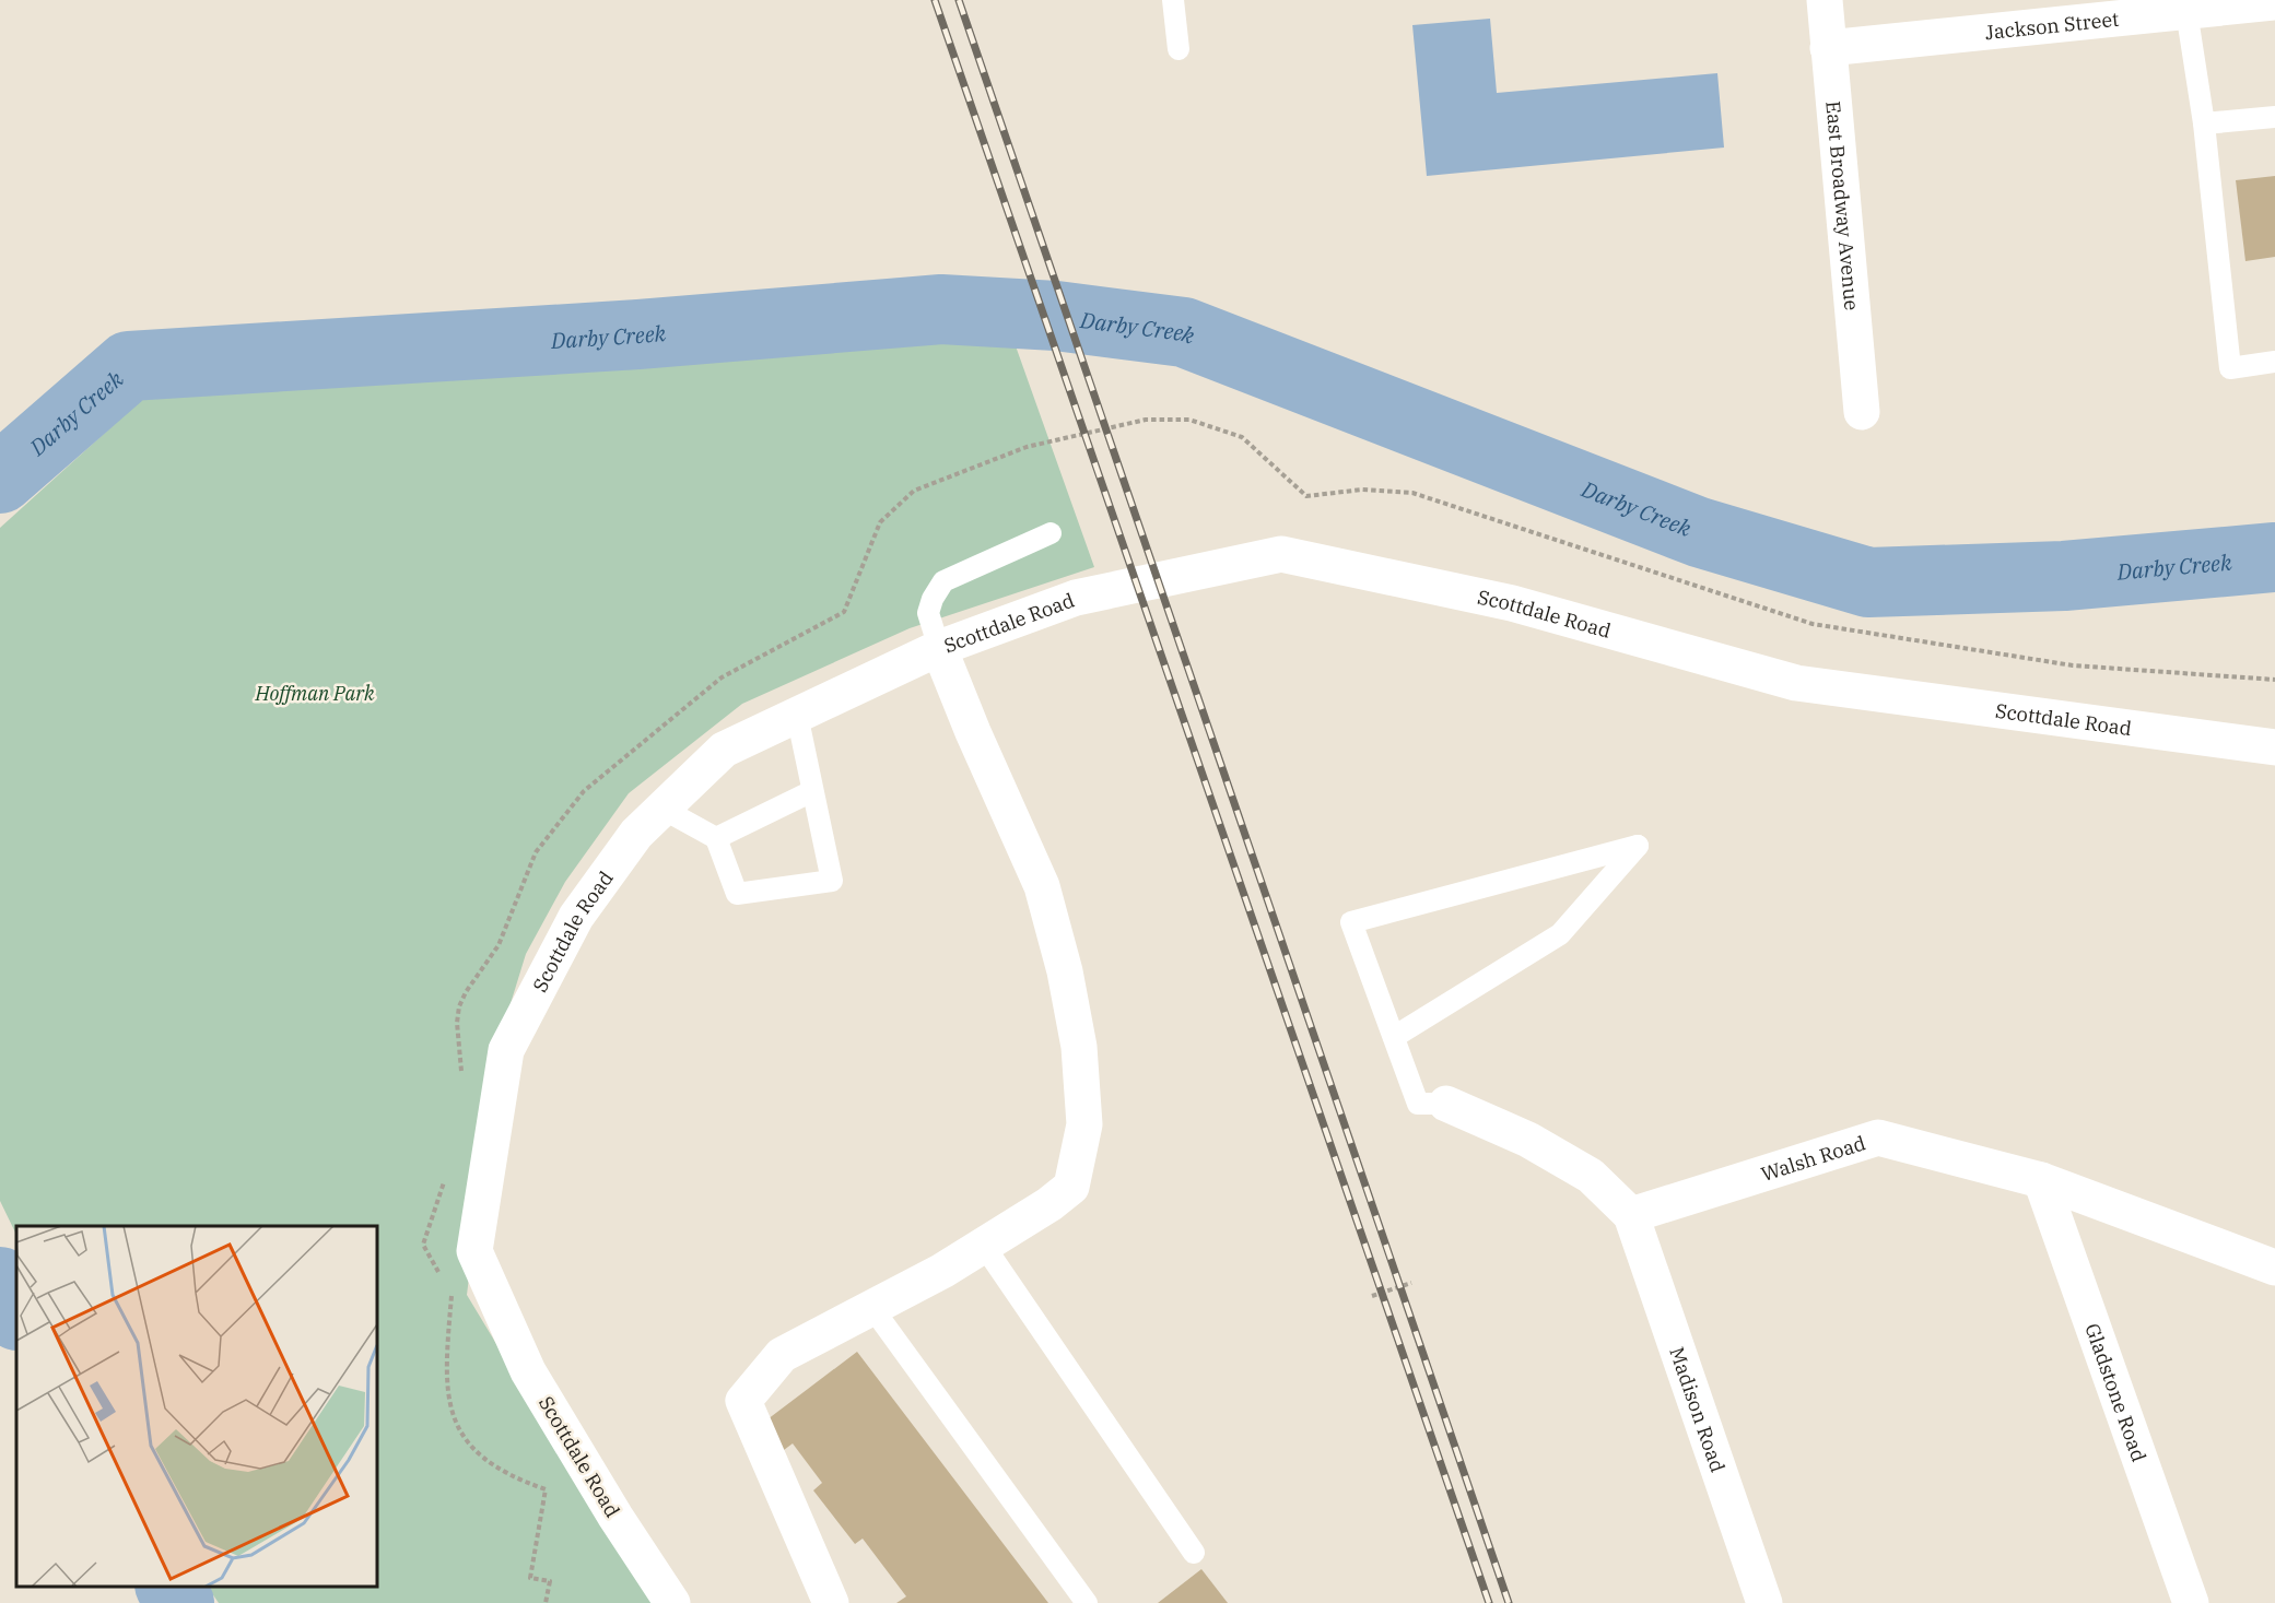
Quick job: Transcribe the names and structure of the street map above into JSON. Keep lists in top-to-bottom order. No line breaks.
{"streets":{"street":["Jackson Street","East Broadway Avenue","Scottdale Road","Walsh Road","Gladstone Road","Madison Road"]},"crossings":[["Jackson Street","East Broadway Avenue"],["Walsh Road","Gladstone Road"],["Walsh Road","Madison Road"]],"water":["Darby Creek"],"parks":["Hoffman Park"]}
